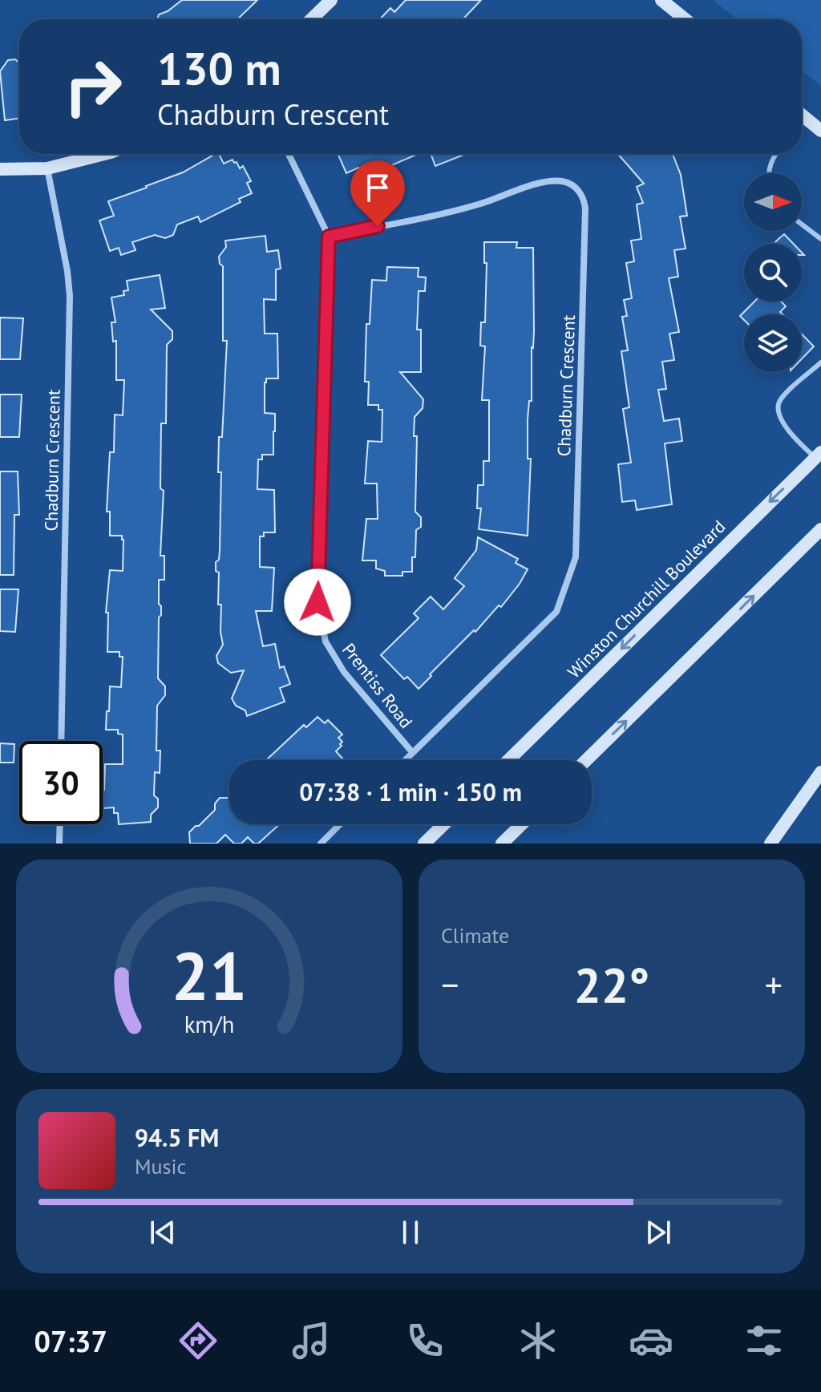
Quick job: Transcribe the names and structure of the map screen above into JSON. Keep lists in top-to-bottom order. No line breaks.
{"streets":{"main road":["Winston Churchill Boulevard"],"street":["Chadburn Crescent","Prentiss Road"]},"crossings":[["Chadburn Crescent","Prentiss Road"]],"north":"right","page":{"turn":["130 m","Chadburn Crescent"],"limit":"30","trip":"07:38 · 1 min · 150 m","tile":"Climate","heat":["−","22°","+"],"song":["94.5 FM","Music"],"tabs":"07:37","gauge":["21","km/h"]}}
